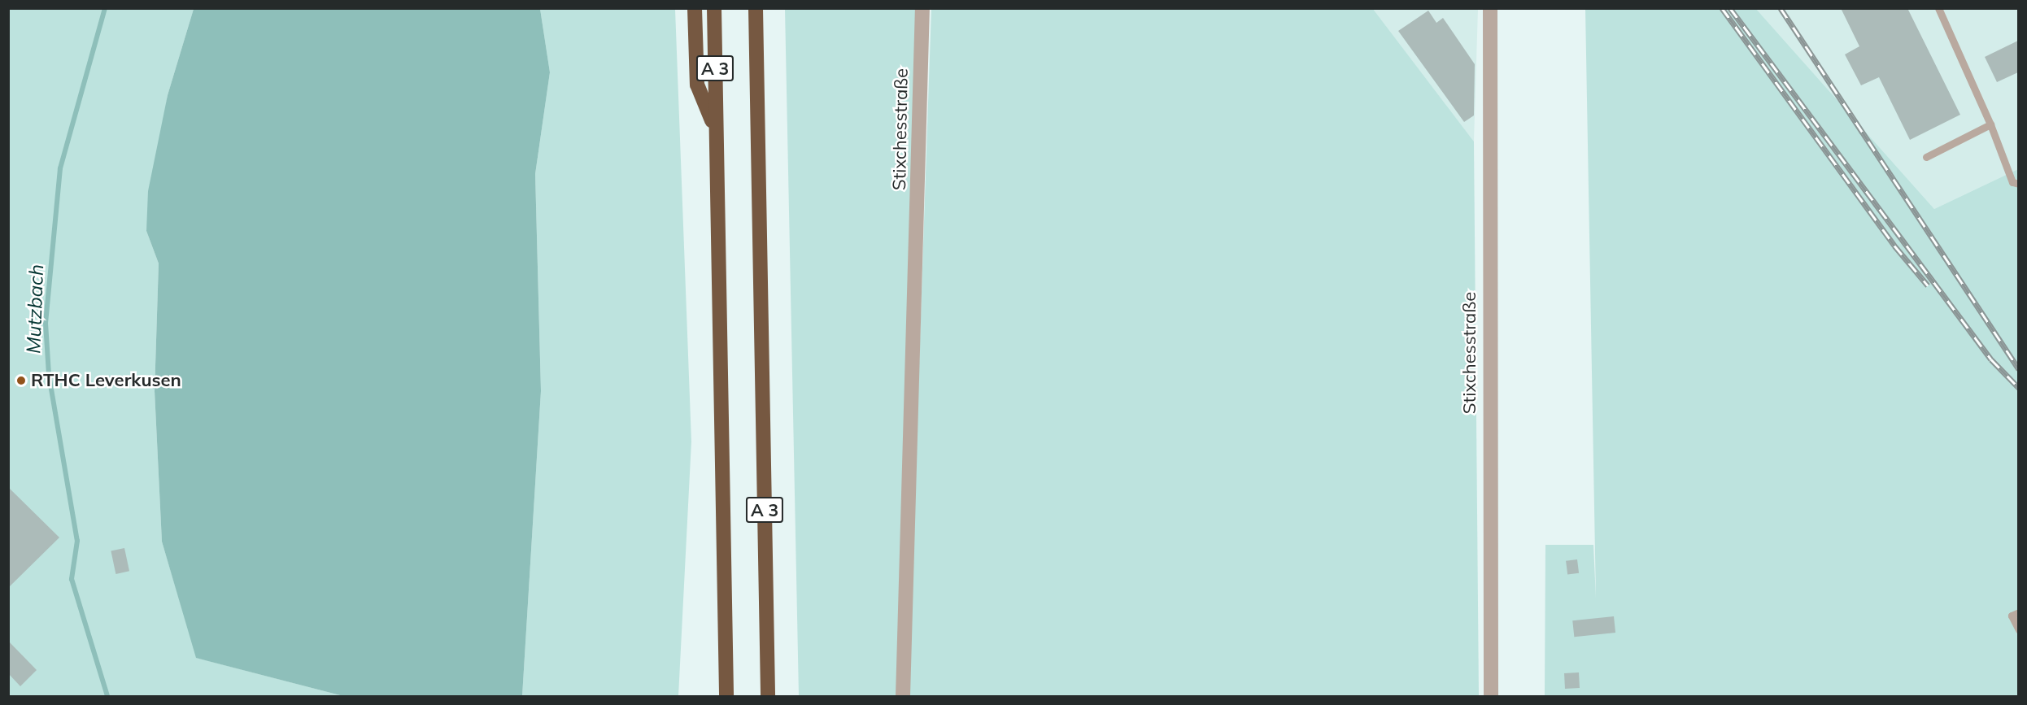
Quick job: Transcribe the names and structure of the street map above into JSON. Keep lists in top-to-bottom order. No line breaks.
{"streets":{"highway":["A 3"],"street":["Stixchesstraße"]},"water":["Mutzbach"],"places":["RTHC Leverkusen"]}
